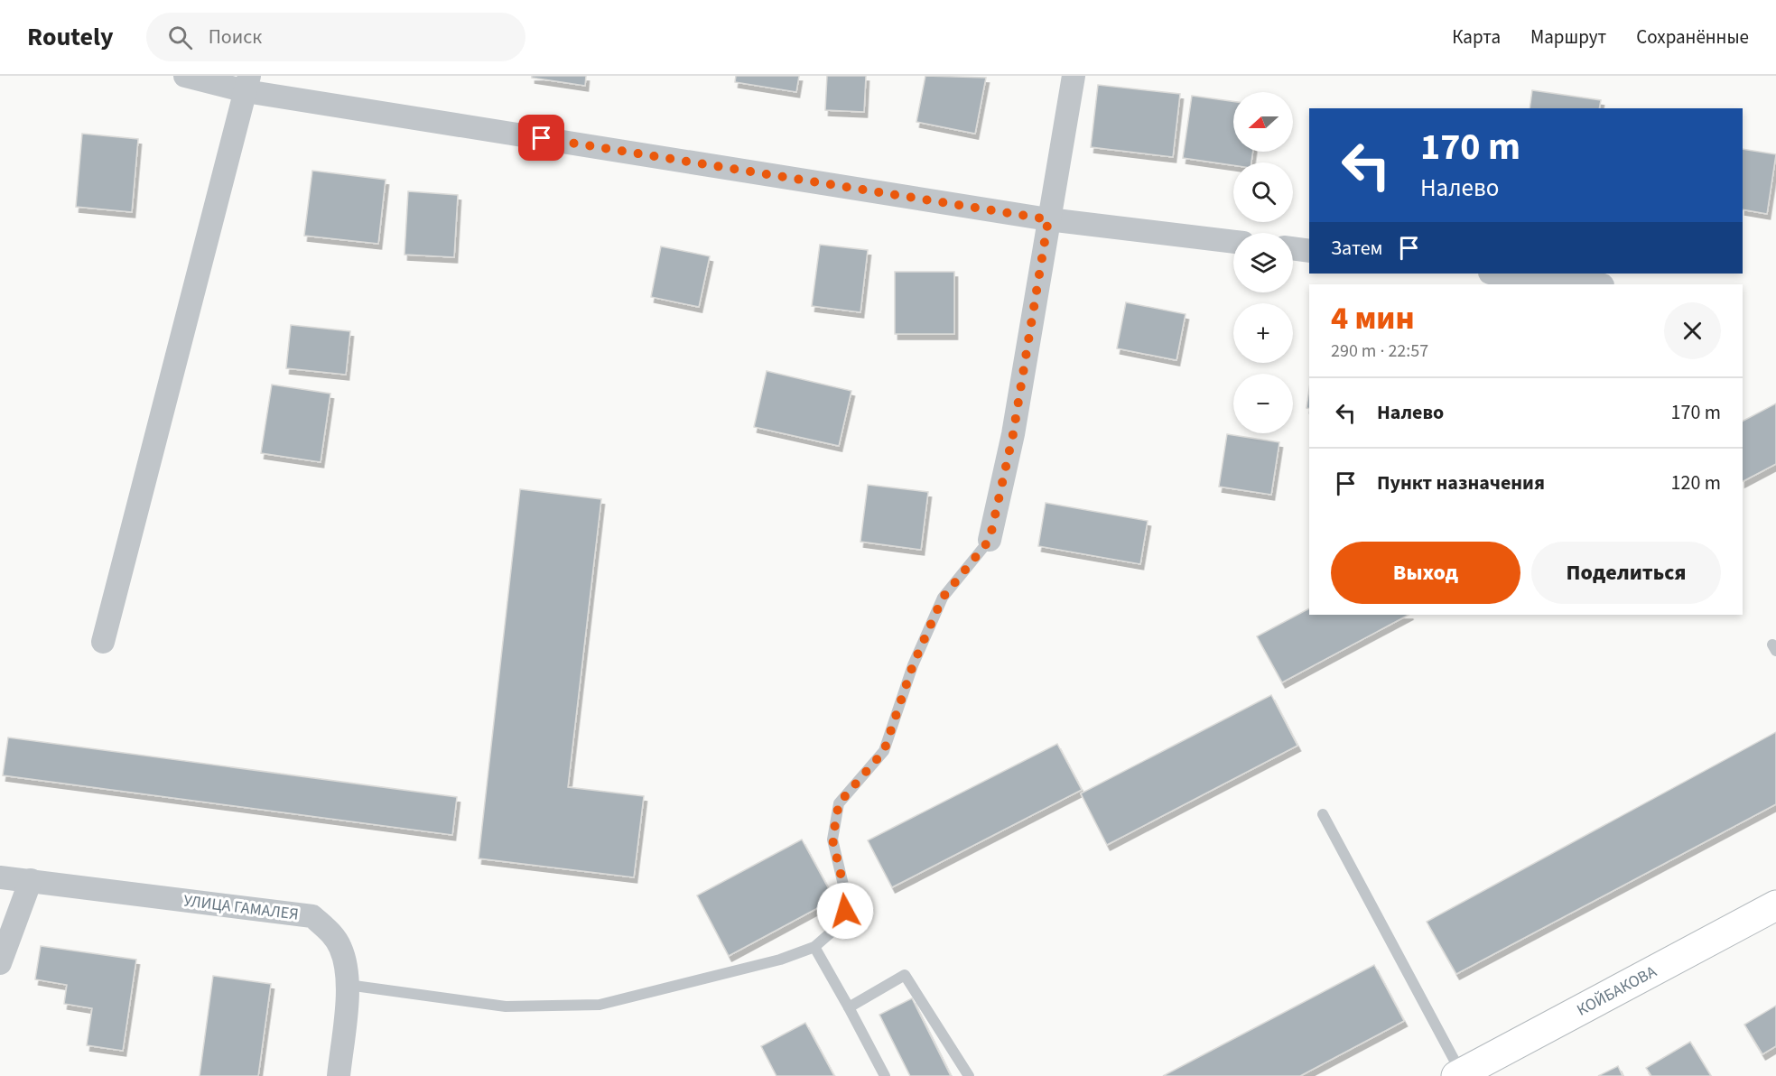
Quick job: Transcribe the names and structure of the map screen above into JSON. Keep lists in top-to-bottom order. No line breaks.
{"streets":{"street":["УЛИЦА ГАМАЛЕЯ","КОЙБАКОВА"]},"north":"left","page":{"header":"Routely","search":"Поиск","nav":["Карта","Маршрут","Сохранённые"],"map_buttons":["+","−"],"turn":["170 m","Налево"],"then":"Затем","heading":["4 мин","290 m · 22:57"],"list":[{"name":"Налево","value":"170 m"},{"name":"Пункт назначения","value":"120 m"}],"buttons":["Выход","Поделиться"]}}
